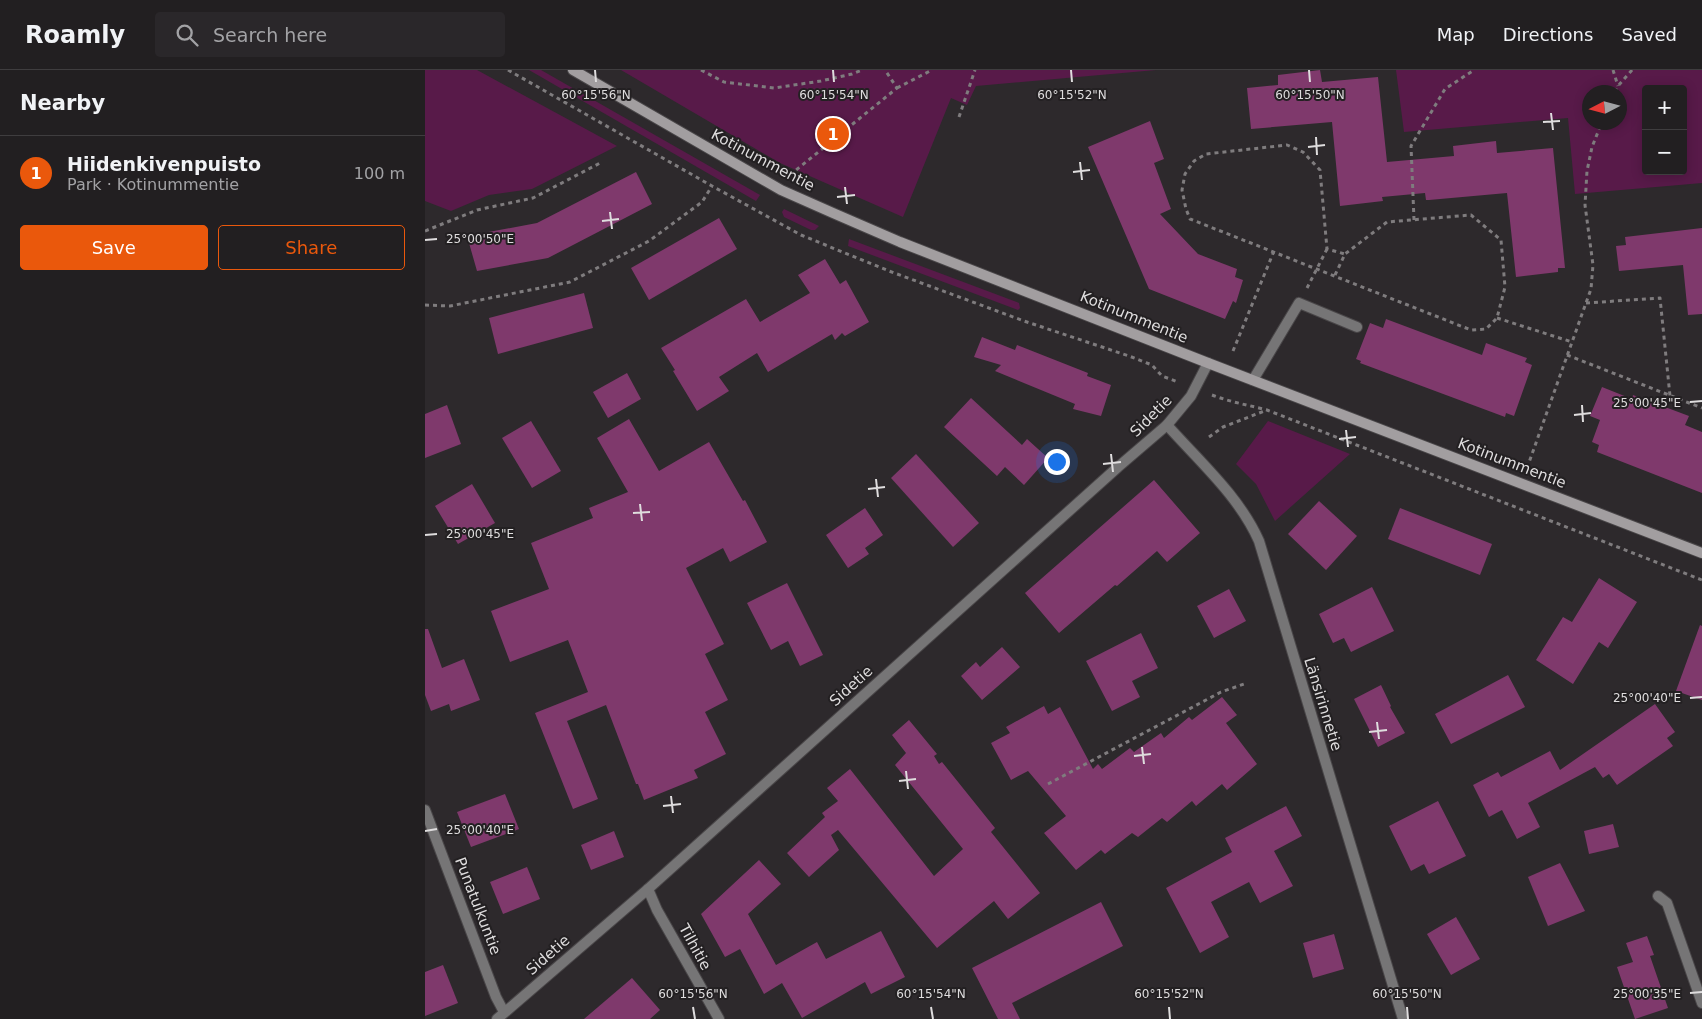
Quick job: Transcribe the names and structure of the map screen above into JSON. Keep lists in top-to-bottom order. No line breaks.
{"streets":{"main road":["Kotinummentie"],"street":["Sidetie","Länsirinnetie","Punatulkuntie","Tilhitie"]},"crossings":[["Kotinummentie","Sidetie"],["Sidetie","Länsirinnetie"],["Sidetie","Punatulkuntie"],["Sidetie","Tilhitie"]],"north":"left","page":{"header":"Roamly","search":"Search here","nav":["Map","Directions","Saved"],"heading":"Nearby","map_buttons":["+","−"],"pins":"1","list":[{"mark":"1","name":"Hiidenkivenpuisto","note":"Park · Kotinummentie","value":"100 m"}],"buttons":["Save","Share"]},"coordinates":["60°15'56\"N","60°15'54\"N","60°15'52\"N","60°15'50\"N","25°00'50\"E","25°00'45\"E","25°00'40\"E","25°00'35\"E"]}
